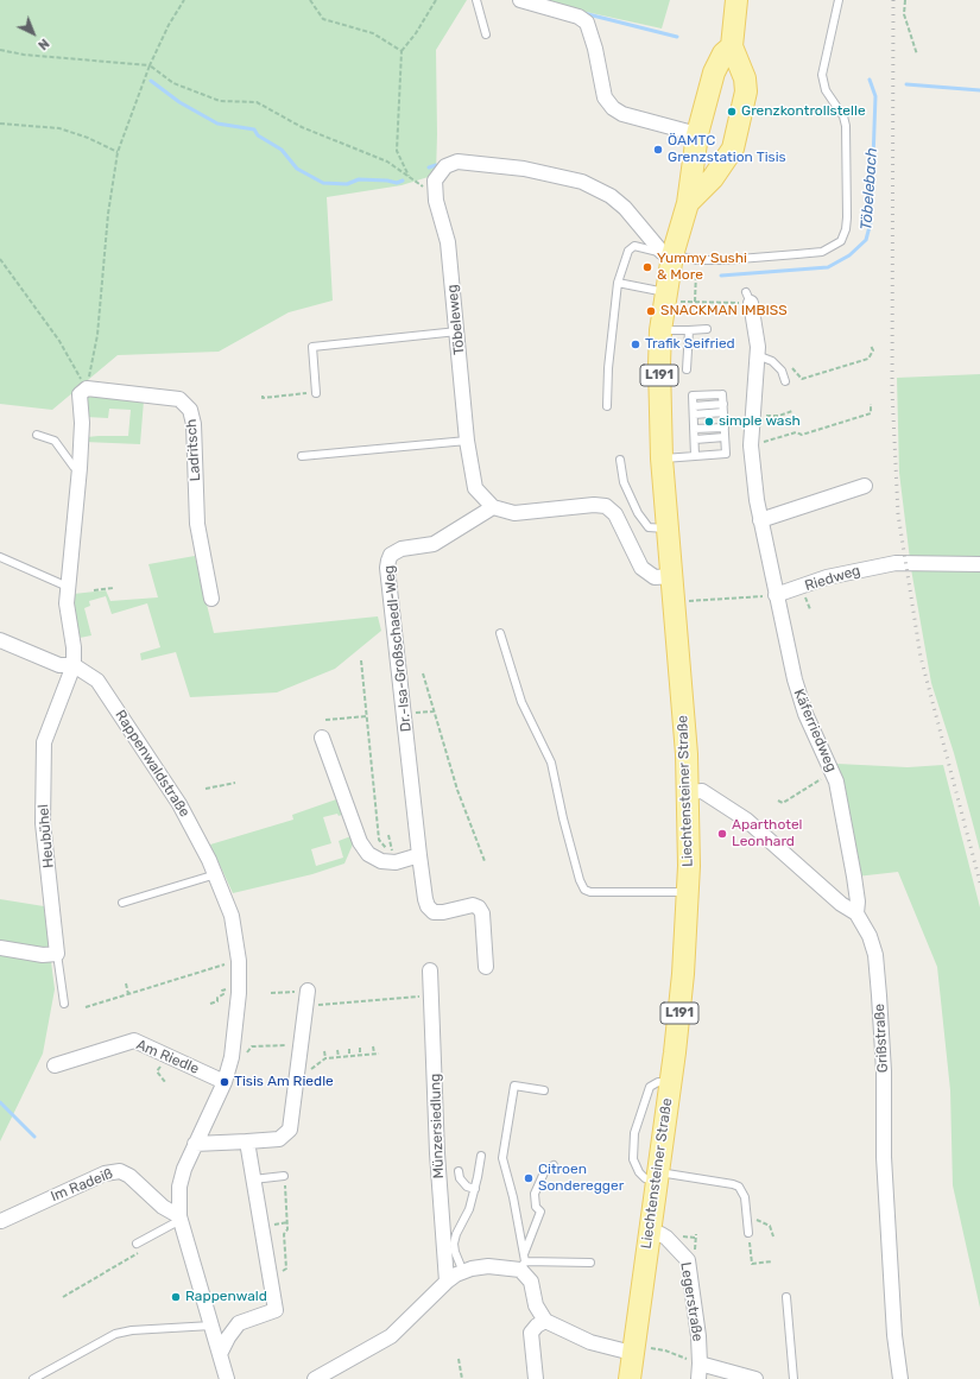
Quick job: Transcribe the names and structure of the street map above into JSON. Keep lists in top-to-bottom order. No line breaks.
{"streets":{"main road":["L191","Liechtensteiner Straße"],"street":["Töbeleweg","Ladritsch","Riedweg","Dr.-Isa-Großschaedl-Weg","Käferriedweg","Rappenwaldstraße","Heubühel","Grißstraße","Am Riedle","Münzersiedlung","Im Radeiß","Legerstraße"]},"crossings":[["Töbeleweg","Dr.-Isa-Großschaedl-Weg"],["Riedweg","Käferriedweg"],["Käferriedweg","Grißstraße"],["Rappenwaldstraße","Heubühel"],["Rappenwaldstraße","Am Riedle"],["Rappenwaldstraße","Im Radeiß"],["Liechtensteiner Straße","Grißstraße"],["Liechtensteiner Straße","Legerstraße"]],"water":["Töbelebach"],"places":["Grenzkontrollstelle","ÖAMTC Grenzstation Tisis","Yummy Sushi & More","SNACKMAN IMBISS","Trafik Seifried","simple wash","Aparthotel Leonhard","Tisis Am Riedle","Citroen Sonderegger","Rappenwald"],"north":"bottom right"}
